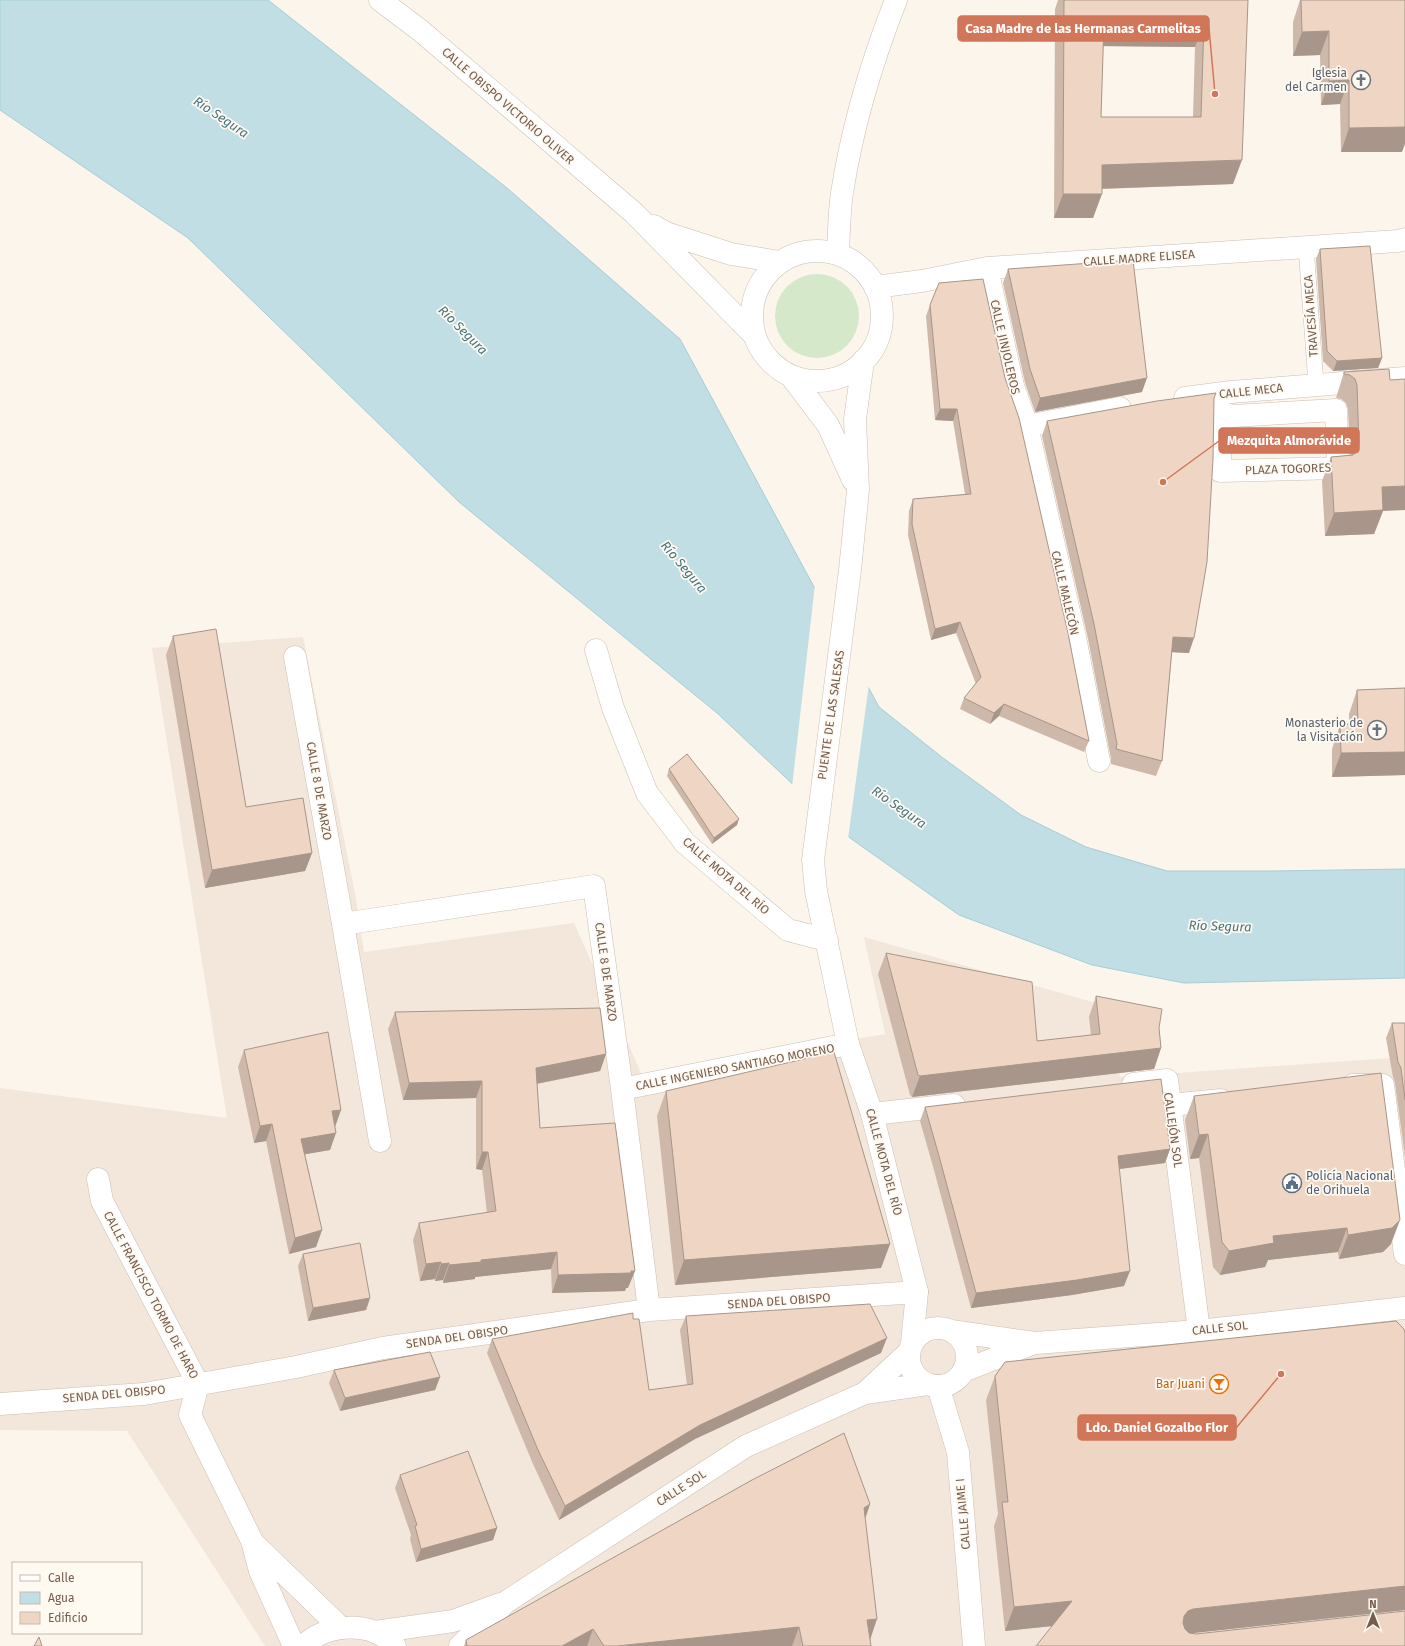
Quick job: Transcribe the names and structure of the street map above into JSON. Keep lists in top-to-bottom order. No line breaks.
{"streets":{"street":["CALLE OBISPO VICTORIO OLIVER","CALLE MADRE ELISEA","CALLE JINJOLEROS","CALLE MECA","PLAZA TOGORES","CALLE MALECÓN","PUENTE DE LAS SALESAS","CALLE 8 DE MARZO","CALLE MOTA DEL RÍO","CALLE INGENIERO SANTIAGO MORENO","CALLEJÓN SOL","CALLE FRANCISCO TORMO DE HARO","SENDA DEL OBISPO","CALLE SOL","CALLE JAIME I"],"lane":["TRAVESÍA MECA"]},"crossings":[["CALLE OBISPO VICTORIO OLIVER","CALLE MADRE ELISEA"],["CALLE MADRE ELISEA","TRAVESÍA MECA"],["CALLE MADRE ELISEA","CALLE JINJOLEROS"],["TRAVESÍA MECA","CALLE MECA"],["CALLE JINJOLEROS","CALLE MALECÓN"],["PUENTE DE LAS SALESAS","CALLE MOTA DEL RÍO"],["CALLE 8 DE MARZO","CALLE INGENIERO SANTIAGO MORENO"],["CALLE 8 DE MARZO","SENDA DEL OBISPO"],["CALLE MOTA DEL RÍO","CALLE INGENIERO SANTIAGO MORENO"],["CALLE MOTA DEL RÍO","SENDA DEL OBISPO"],["CALLE MOTA DEL RÍO","CALLE SOL"],["CALLE MOTA DEL RÍO","CALLE JAIME I"],["CALLEJÓN SOL","CALLE SOL"],["CALLE FRANCISCO TORMO DE HARO","SENDA DEL OBISPO"],["CALLE SOL","CALLE JAIME I"]],"water":["Río Segura"],"places":{"church":["Iglesia del Carmen","Monasterio de la Visitación"],"other":["Casa Madre de las Hermanas Carmelitas","Mezquita Almorávide","Ldo. Daniel Gozalbo Flor"],"public building":["Policía Nacional de Orihuela"],"bar":["Bar Juani"]},"legend":["Calle","Agua","Edificio"],"north":"top"}
